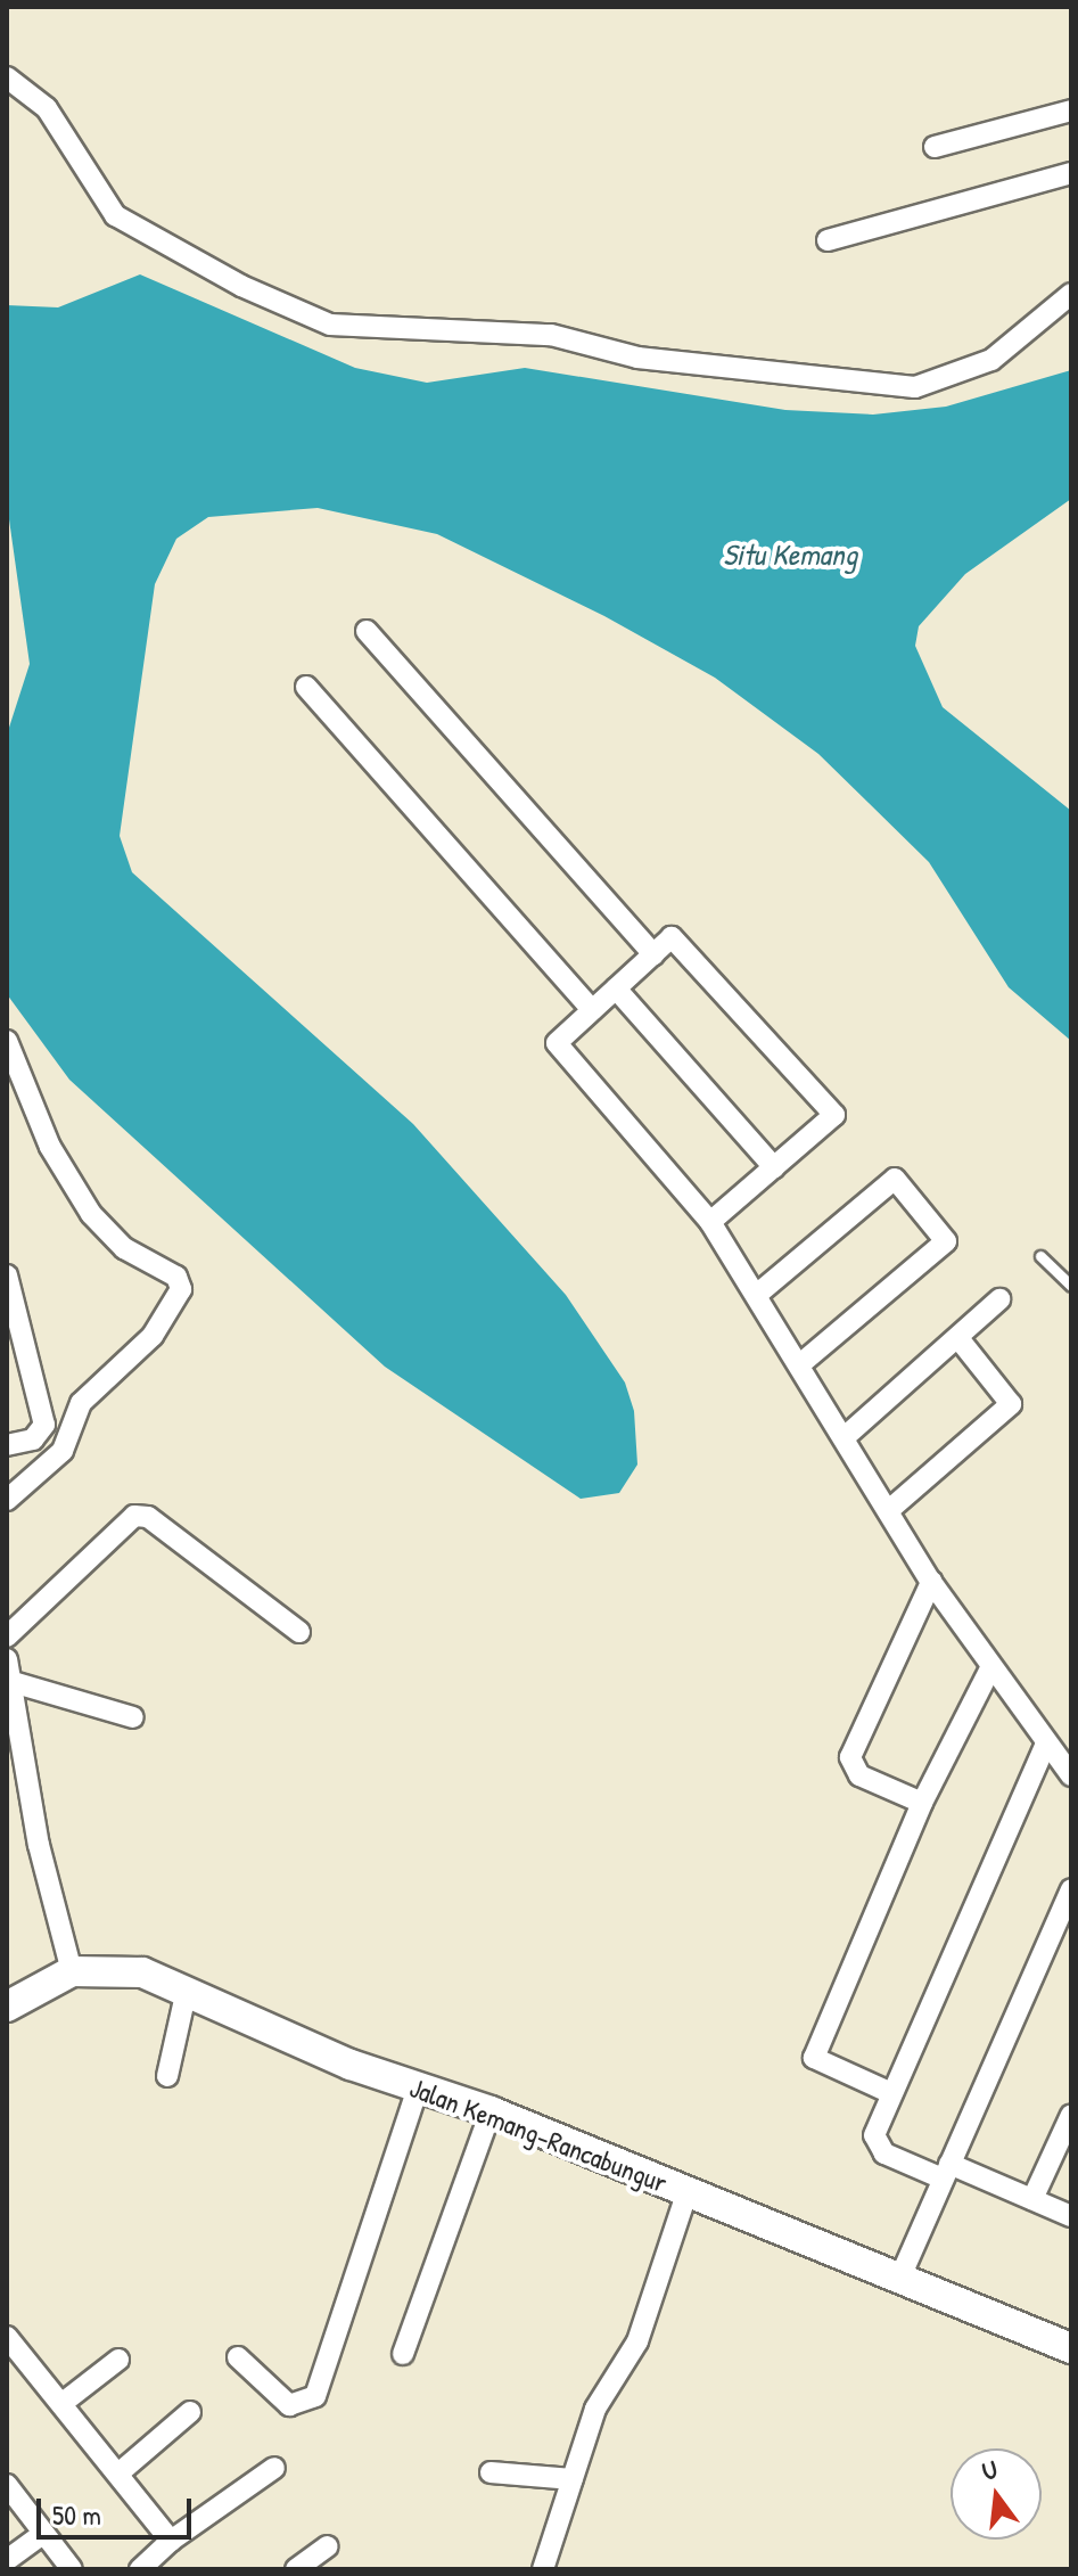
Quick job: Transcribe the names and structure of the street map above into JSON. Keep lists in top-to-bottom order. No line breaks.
{"streets":{"street":["Jalan Kemang–Rancabungur"]},"water":["Situ Kemang"],"scale_bar":"50 m","north":"top"}
